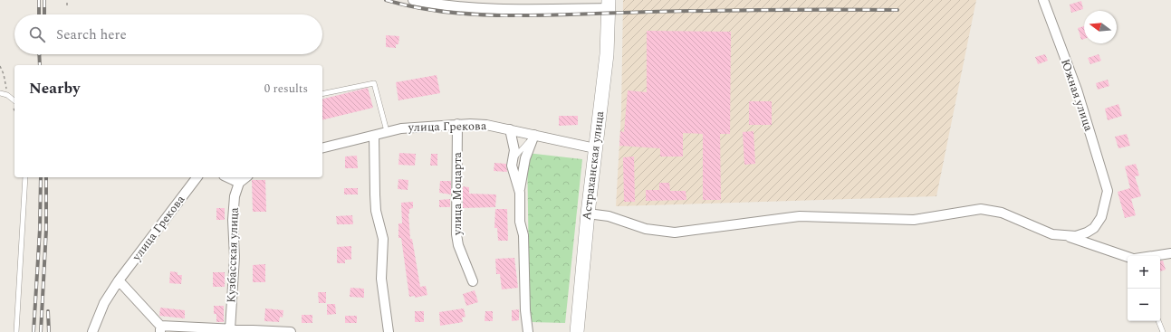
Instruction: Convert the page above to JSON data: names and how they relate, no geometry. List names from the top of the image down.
{
  "streets": {
    "main road": ["Астраханская улица"],
    "street": [
      "Южная улица",
      "улица Грекова",
      "улица Моцарта",
      "Кузбасская улица"
    ]
  },
  "crossings": [
    ["улица Грекова", "Астраханская улица"],
    ["улица Грекова", "улица Моцарта"]
  ],
  "north": "left",
  "page": {
    "search": "Search here",
    "heading": ["Nearby", "0 results"],
    "map_buttons": ["+", "−"]
  }
}
